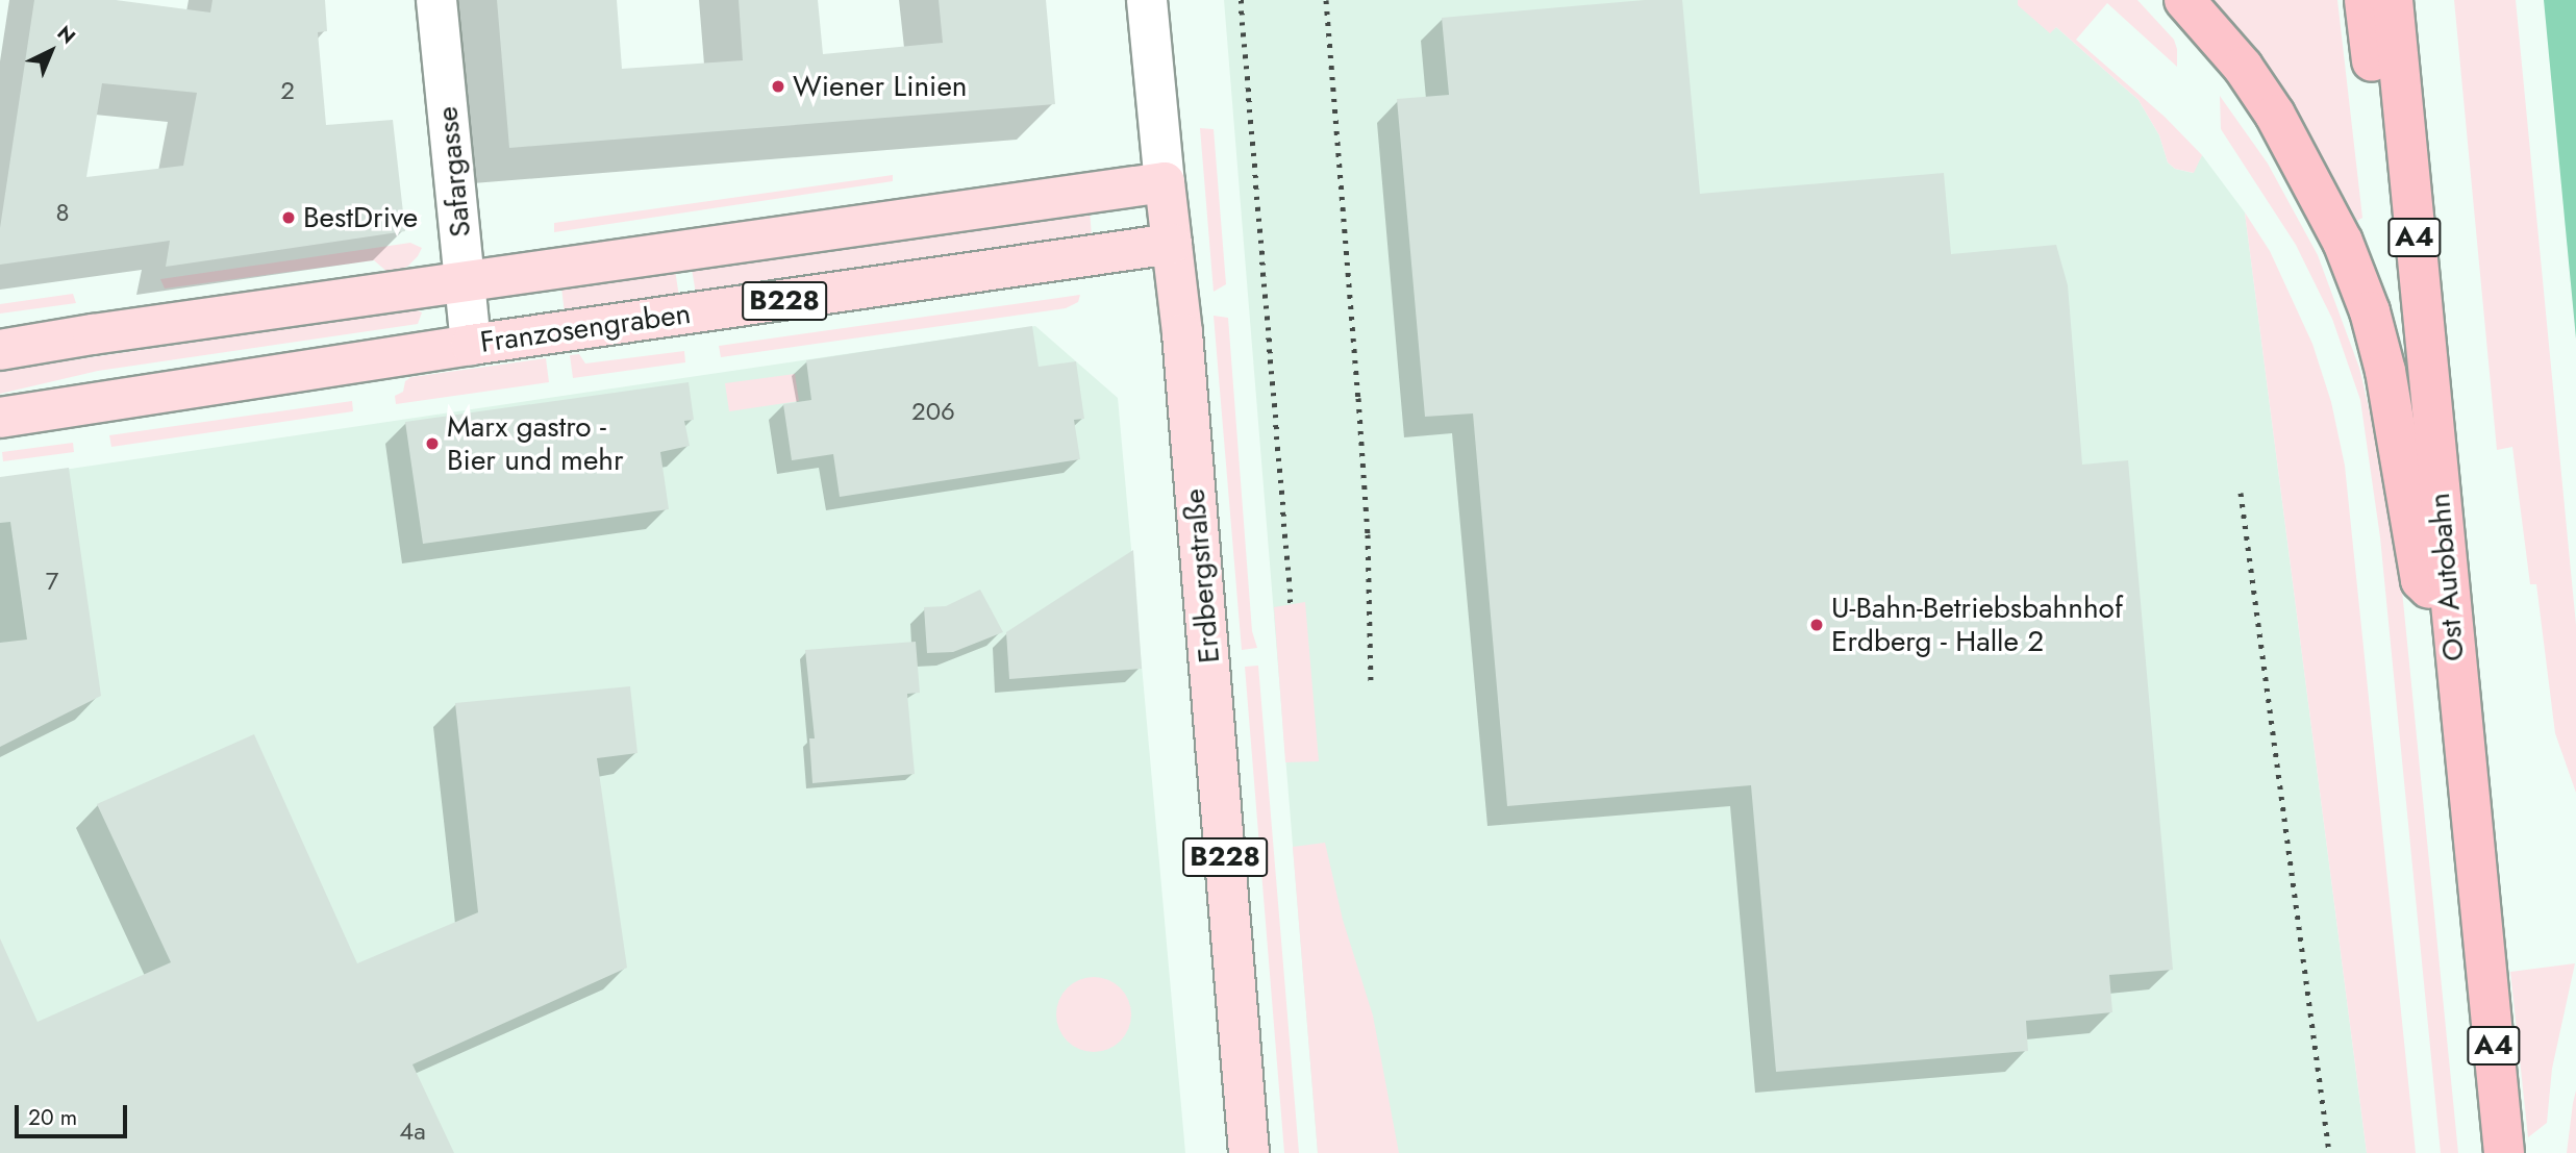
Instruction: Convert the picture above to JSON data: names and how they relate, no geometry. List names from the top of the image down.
{
  "streets": {
    "highway": ["A4", "Ost Autobahn"],
    "main road": ["B228", "Franzosengraben", "Erdbergstraße"],
    "street": ["Safargasse"]
  },
  "crossings": [
    ["Safargasse", "B228"],
    ["Safargasse", "Franzosengraben"],
    ["B228", "Erdbergstraße"],
    ["Franzosengraben", "Erdbergstraße"]
  ],
  "places": [
    "Wiener Linien",
    "BestDrive",
    "Marx gastro - Bier und mehr",
    "U-Bahn-Betriebsbahnhof Erdberg - Halle 2"
  ],
  "house_numbers": [
    "2",
    "8",
    "206",
    "7",
    "4a"
  ],
  "scale_bar": "20 m",
  "north": "top right"
}
